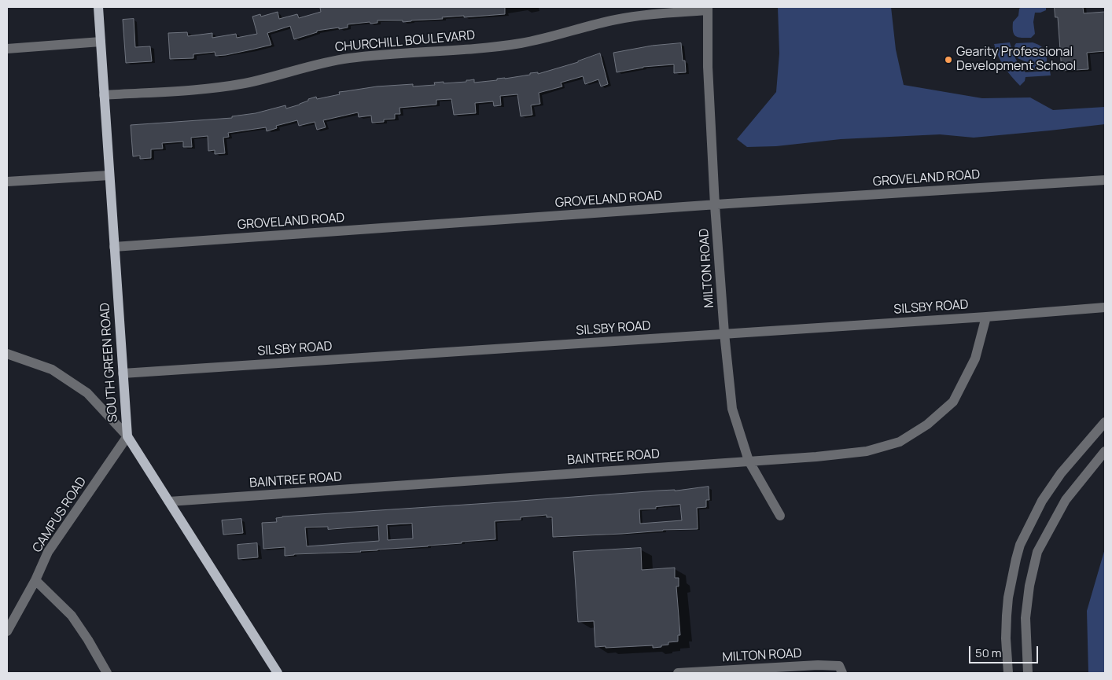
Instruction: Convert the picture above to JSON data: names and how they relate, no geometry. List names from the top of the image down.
{
  "streets": {
    "main road": ["SOUTH GREEN ROAD"],
    "street": [
      "CHURCHILL BOULEVARD",
      "GROVELAND ROAD",
      "MILTON ROAD",
      "SILSBY ROAD",
      "BAINTREE ROAD",
      "CAMPUS ROAD"
    ]
  },
  "crossings": [
    ["CHURCHILL BOULEVARD", "MILTON ROAD"],
    ["CHURCHILL BOULEVARD", "SOUTH GREEN ROAD"],
    ["GROVELAND ROAD", "MILTON ROAD"],
    ["GROVELAND ROAD", "SOUTH GREEN ROAD"],
    ["MILTON ROAD", "SILSBY ROAD"],
    ["MILTON ROAD", "BAINTREE ROAD"],
    ["SILSBY ROAD", "SOUTH GREEN ROAD"],
    ["SILSBY ROAD", "BAINTREE ROAD"],
    ["SOUTH GREEN ROAD", "BAINTREE ROAD"],
    ["SOUTH GREEN ROAD", "CAMPUS ROAD"]
  ],
  "places": ["Gearity Professional Development School"],
  "scale_bar": "50 m"
}
